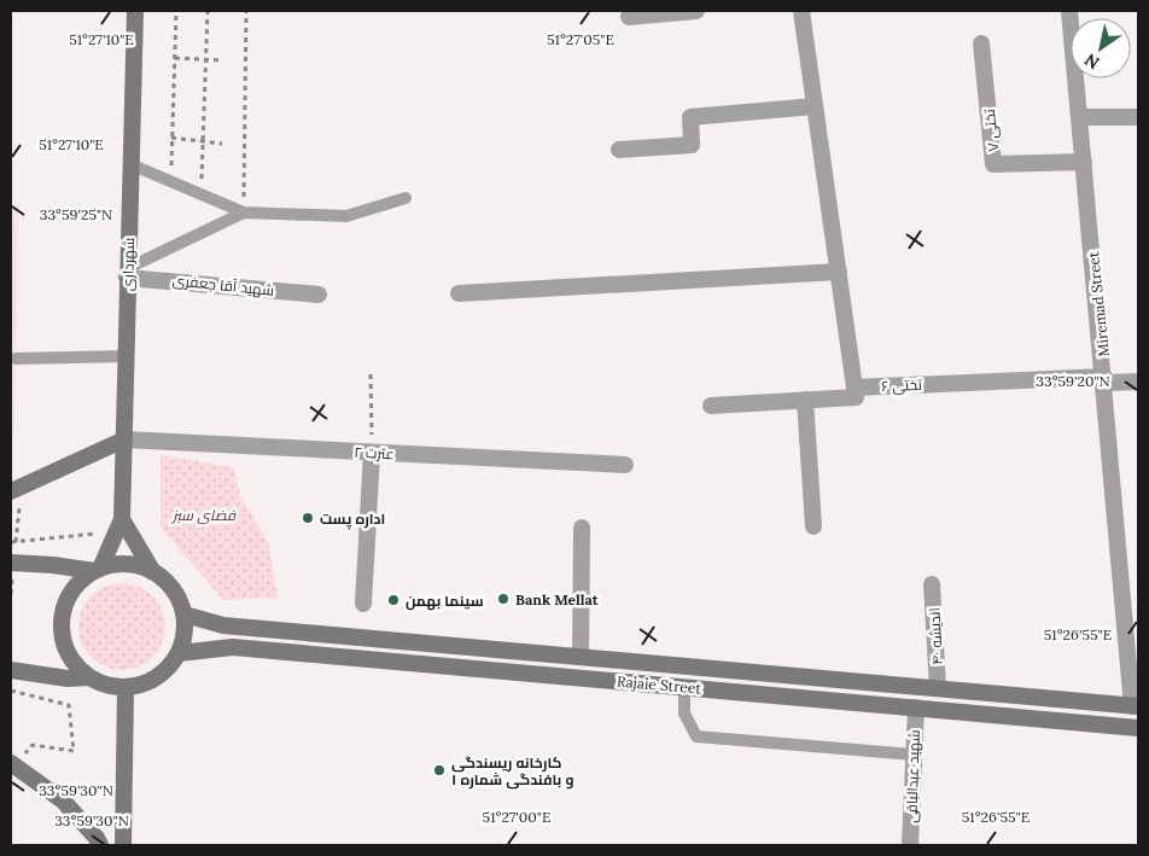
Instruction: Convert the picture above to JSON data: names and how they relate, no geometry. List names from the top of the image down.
{
  "streets": {
    "main road": ["شهرداری", "Rajaie Street"],
    "street": [
      "تختی ۷",
      "شهید آقا جعفری",
      "Miremad Street",
      "تختی ۶",
      "عترت ۲",
      "اندیشه ۴۰",
      "شهید عبدالباقی"
    ]
  },
  "crossings": [
    ["تختی ۷", "Miremad Street"],
    ["شهرداری", "شهید آقا جعفری"],
    ["شهرداری", "عترت ۲"],
    ["Miremad Street", "تختی ۶"],
    ["Miremad Street", "Rajaie Street"],
    ["اندیشه ۴۰", "Rajaie Street"],
    ["Rajaie Street", "شهید عبدالباقی"]
  ],
  "parks": ["فضای سبز"],
  "places": [
    "اداره پست",
    "Bank Mellat",
    "سینما بهمن",
    "کارخانه ریسندگی و بافندگی شماره ۱"
  ],
  "north": "bottom left",
  "coordinates": [
    "51°27'10\"E",
    "51°27'05\"E",
    "33°59'25\"N",
    "33°59'20\"N",
    "51°26'55\"E",
    "33°59'30\"N",
    "51°27'00\"E"
  ]
}
